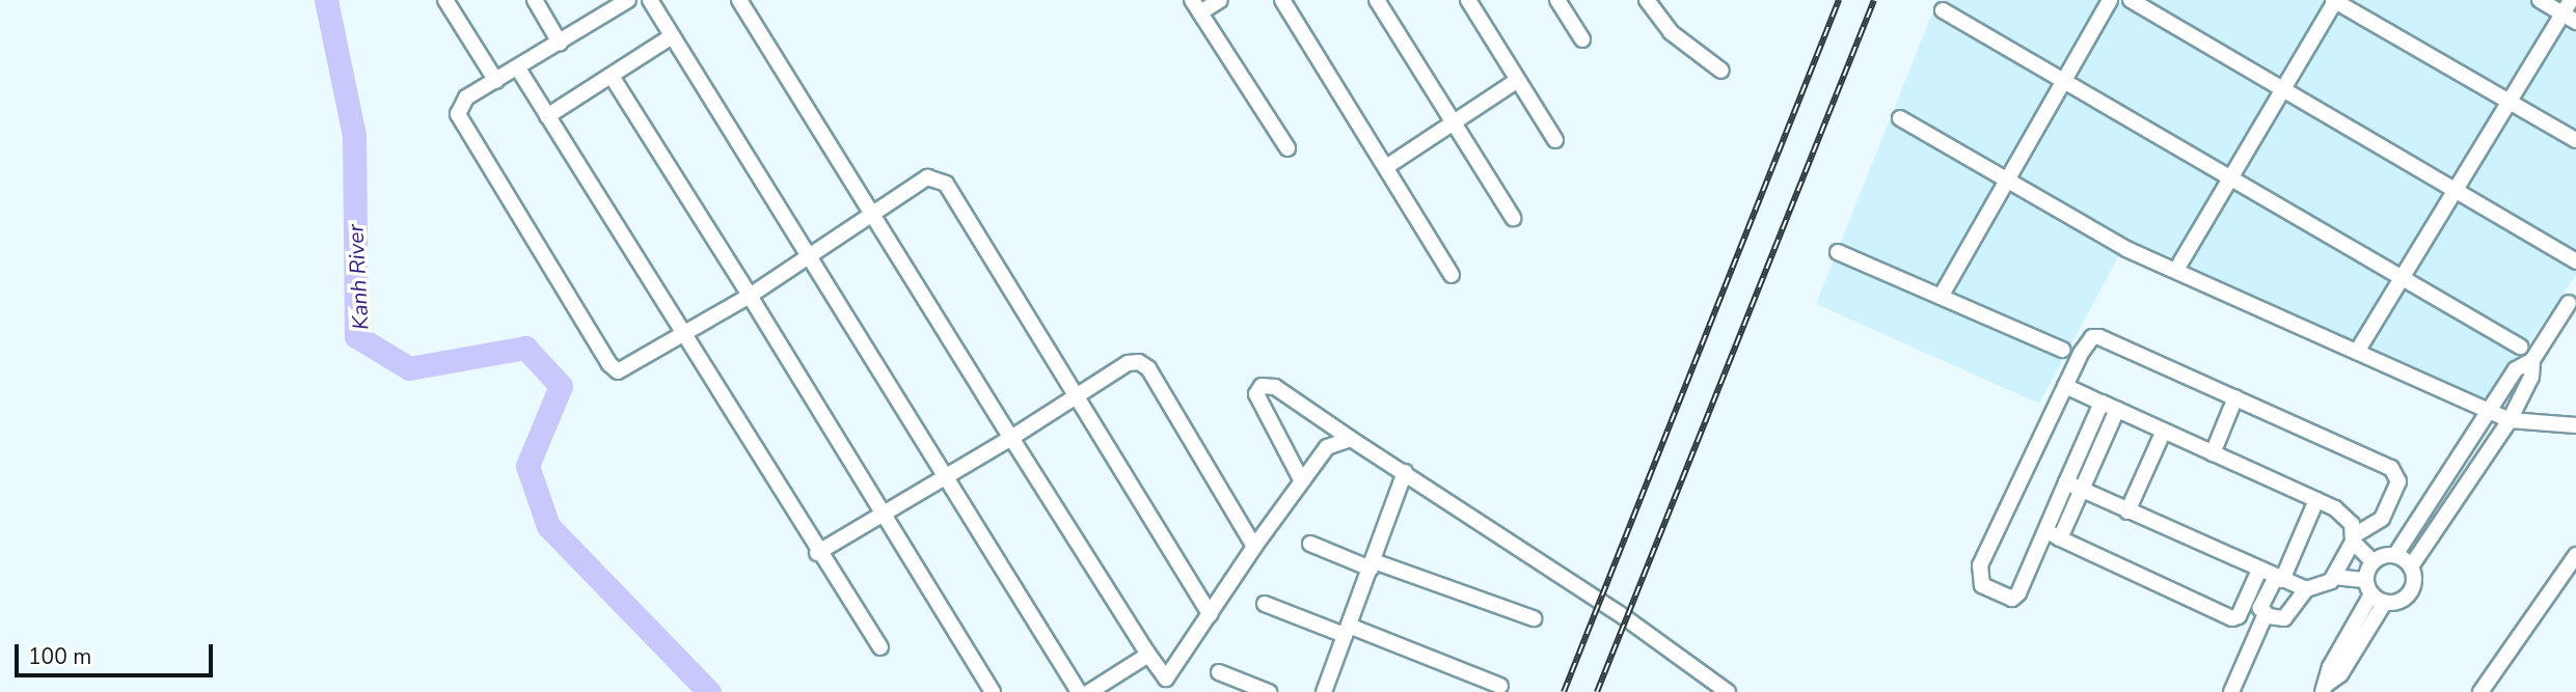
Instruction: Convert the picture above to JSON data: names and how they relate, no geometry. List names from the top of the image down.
{
  "water": ["Kanh River"],
  "scale_bar": "100 m"
}
